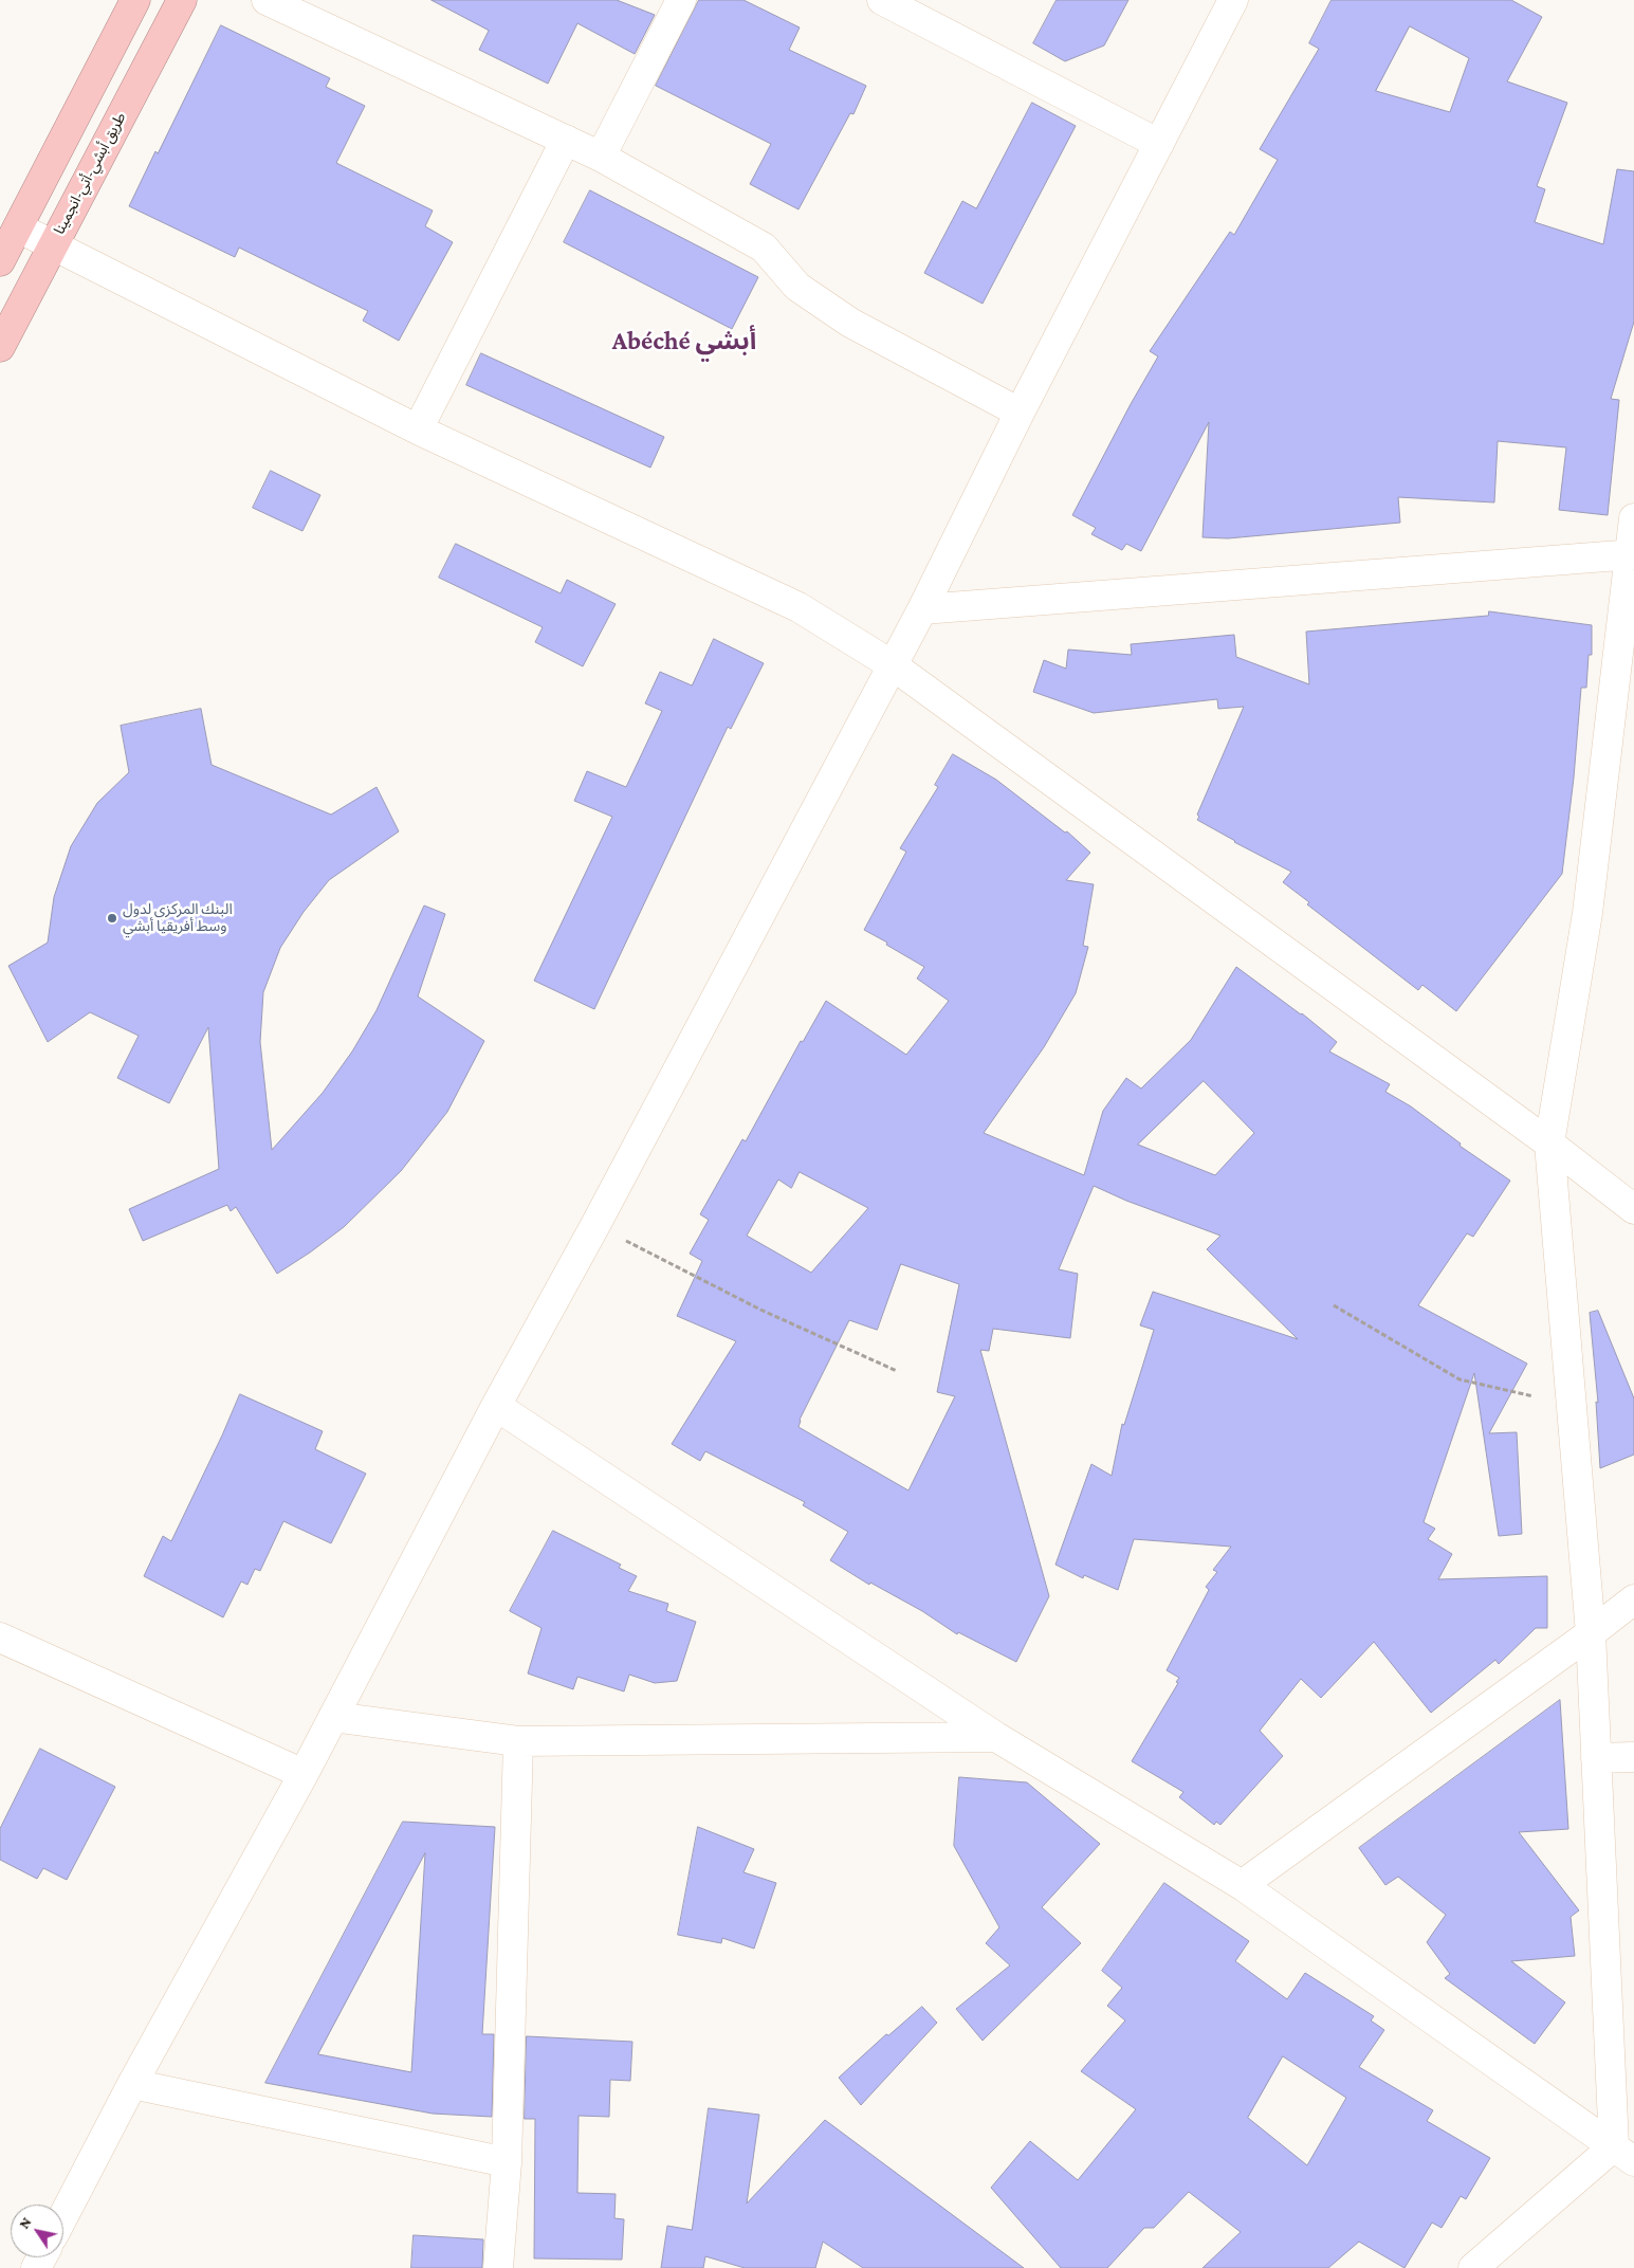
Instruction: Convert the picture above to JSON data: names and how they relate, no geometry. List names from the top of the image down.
{
  "streets": {
    "highway": ["طريق أبشي-أتي-انجمينا"]
  },
  "districts": ["Abéché أبشي"],
  "places": ["البنك المركزي لدول وسط أفريقيا أبشي"],
  "north": "top left"
}
